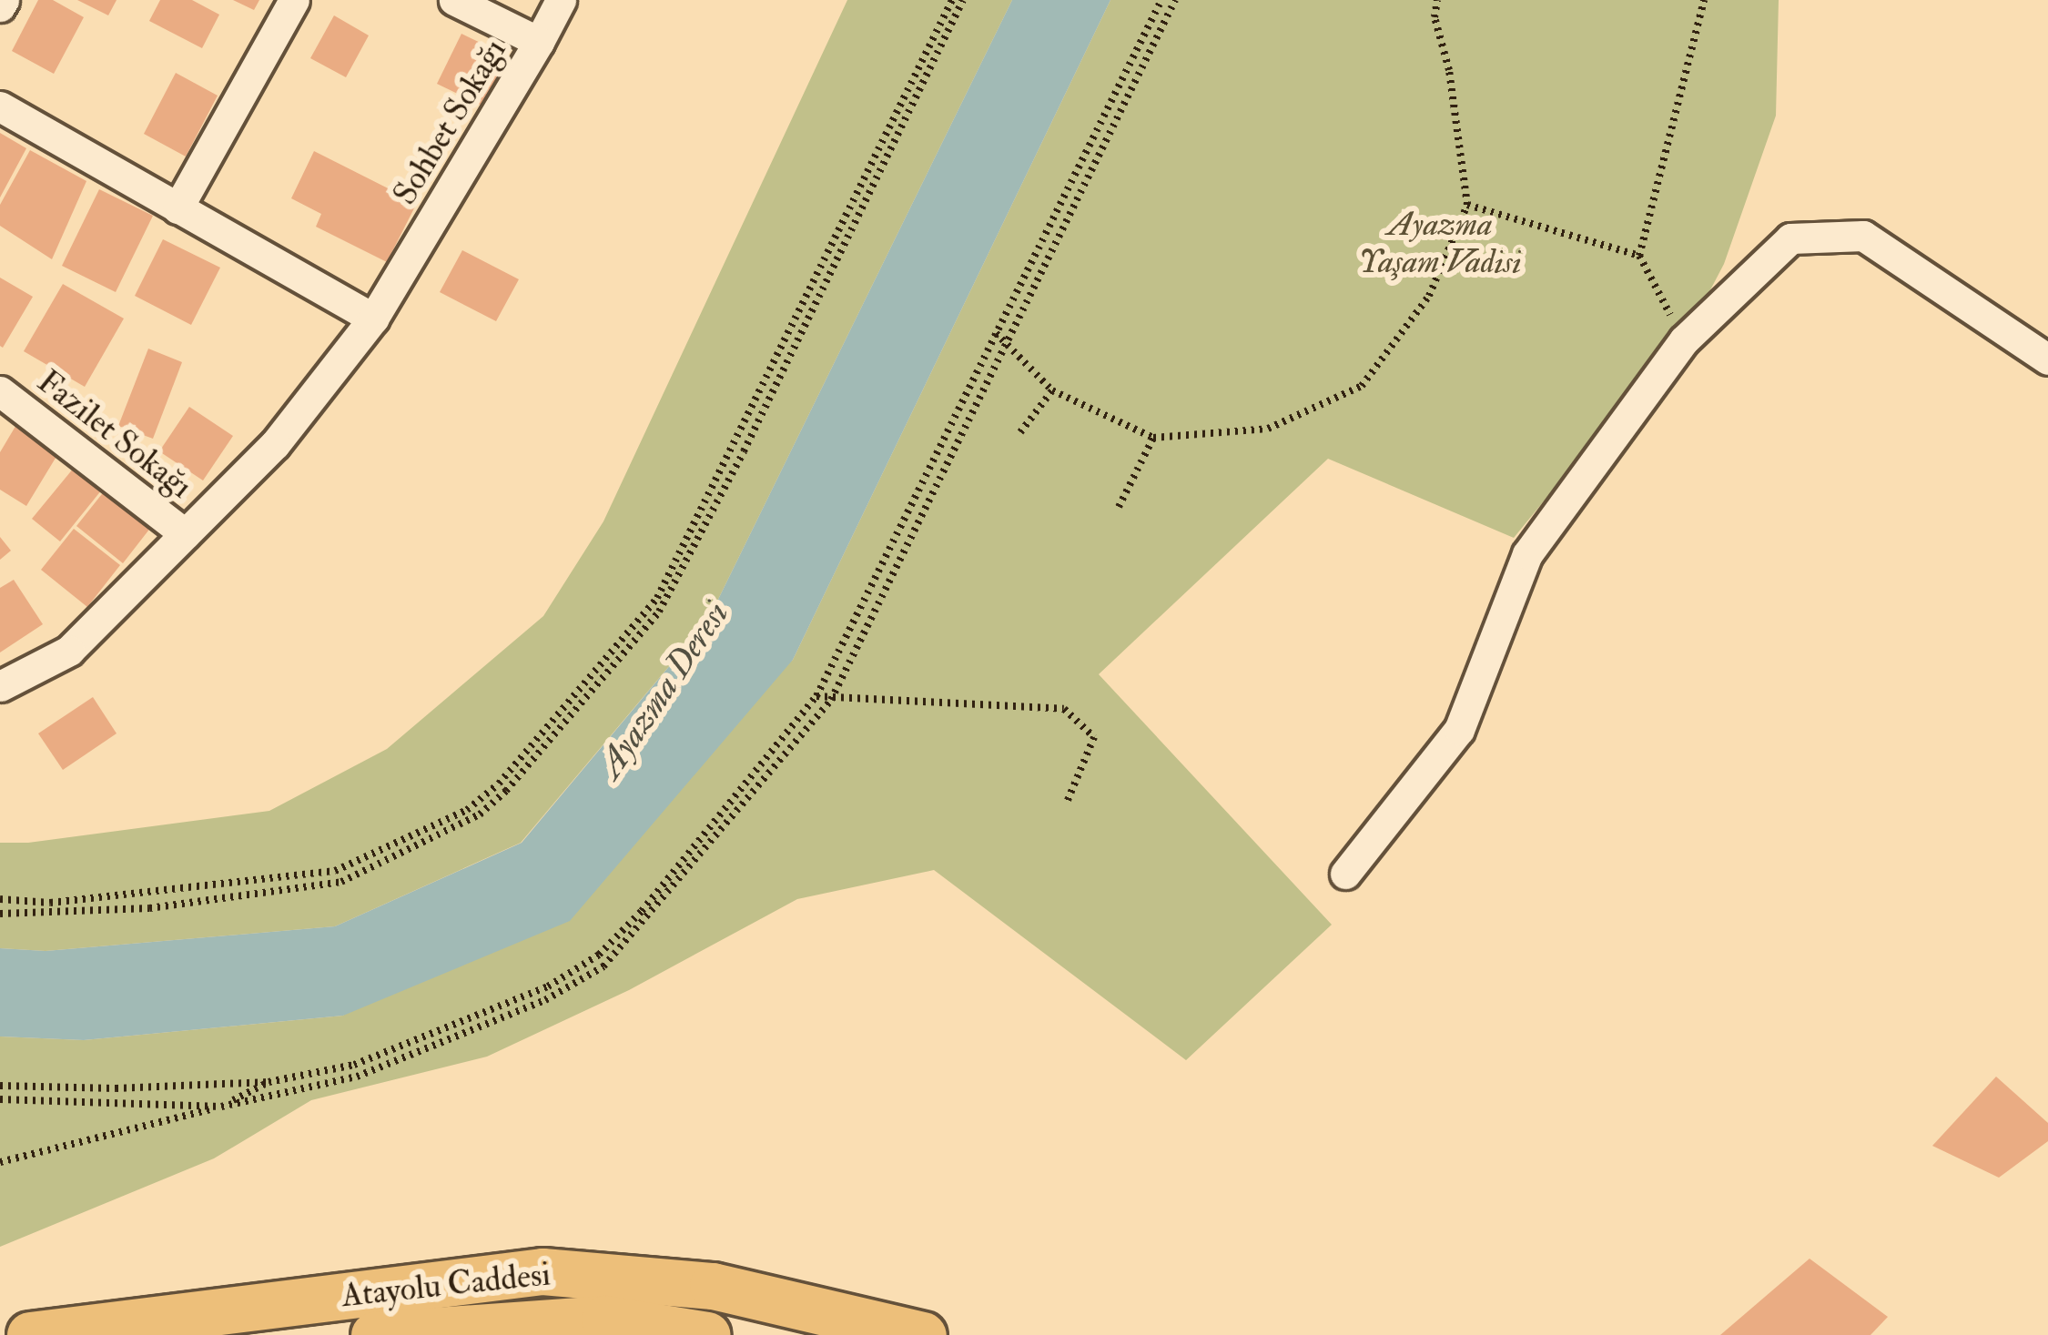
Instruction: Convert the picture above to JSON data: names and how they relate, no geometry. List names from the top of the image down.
{
  "streets": {
    "main road": ["Atayolu Caddesi"],
    "street": ["Sohbet Sokağı", "Fazilet Sokağı"]
  },
  "crossings": [
    ["Sohbet Sokağı", "Fazilet Sokağı"]
  ],
  "water": ["Ayazma Deresi"],
  "parks": ["Ayazma Yaşam Vadisi"]
}
